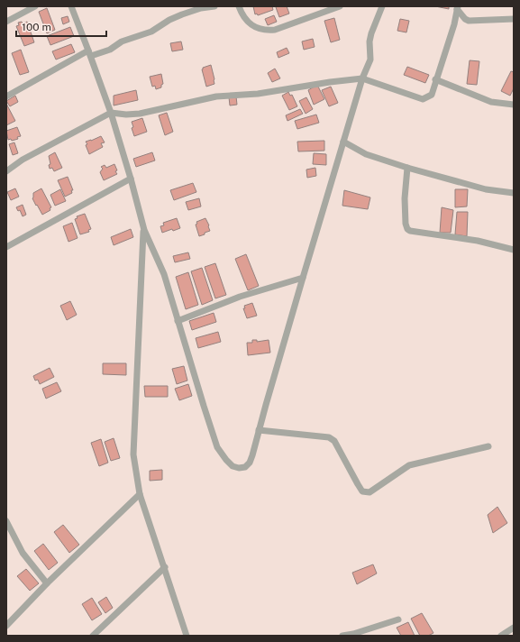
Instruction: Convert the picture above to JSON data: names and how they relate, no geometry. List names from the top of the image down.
{
  "scale_bar": "100 m"
}
